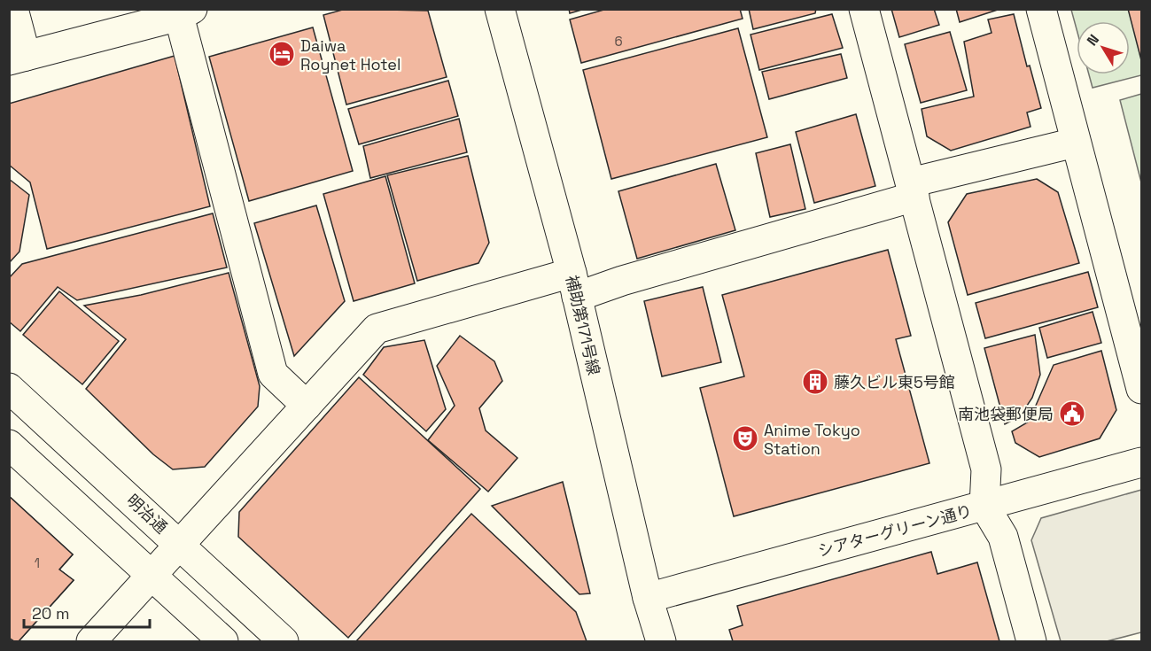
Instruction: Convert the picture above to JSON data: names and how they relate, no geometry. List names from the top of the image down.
{
  "streets": {
    "street": ["補助第171号線", "明治通", "シアターグリーン通り"]
  },
  "crossings": [
    ["補助第171号線", "シアターグリーン通り"]
  ],
  "places": {
    "hotel": ["Daiwa Roynet Hotel"],
    "building": ["藤久ビル東5号館"],
    "public building": ["南池袋郵便局"],
    "theatre": ["Anime Tokyo Station"]
  },
  "house_numbers": ["6", "1"],
  "scale_bar": "20 m",
  "north": "top left"
}
